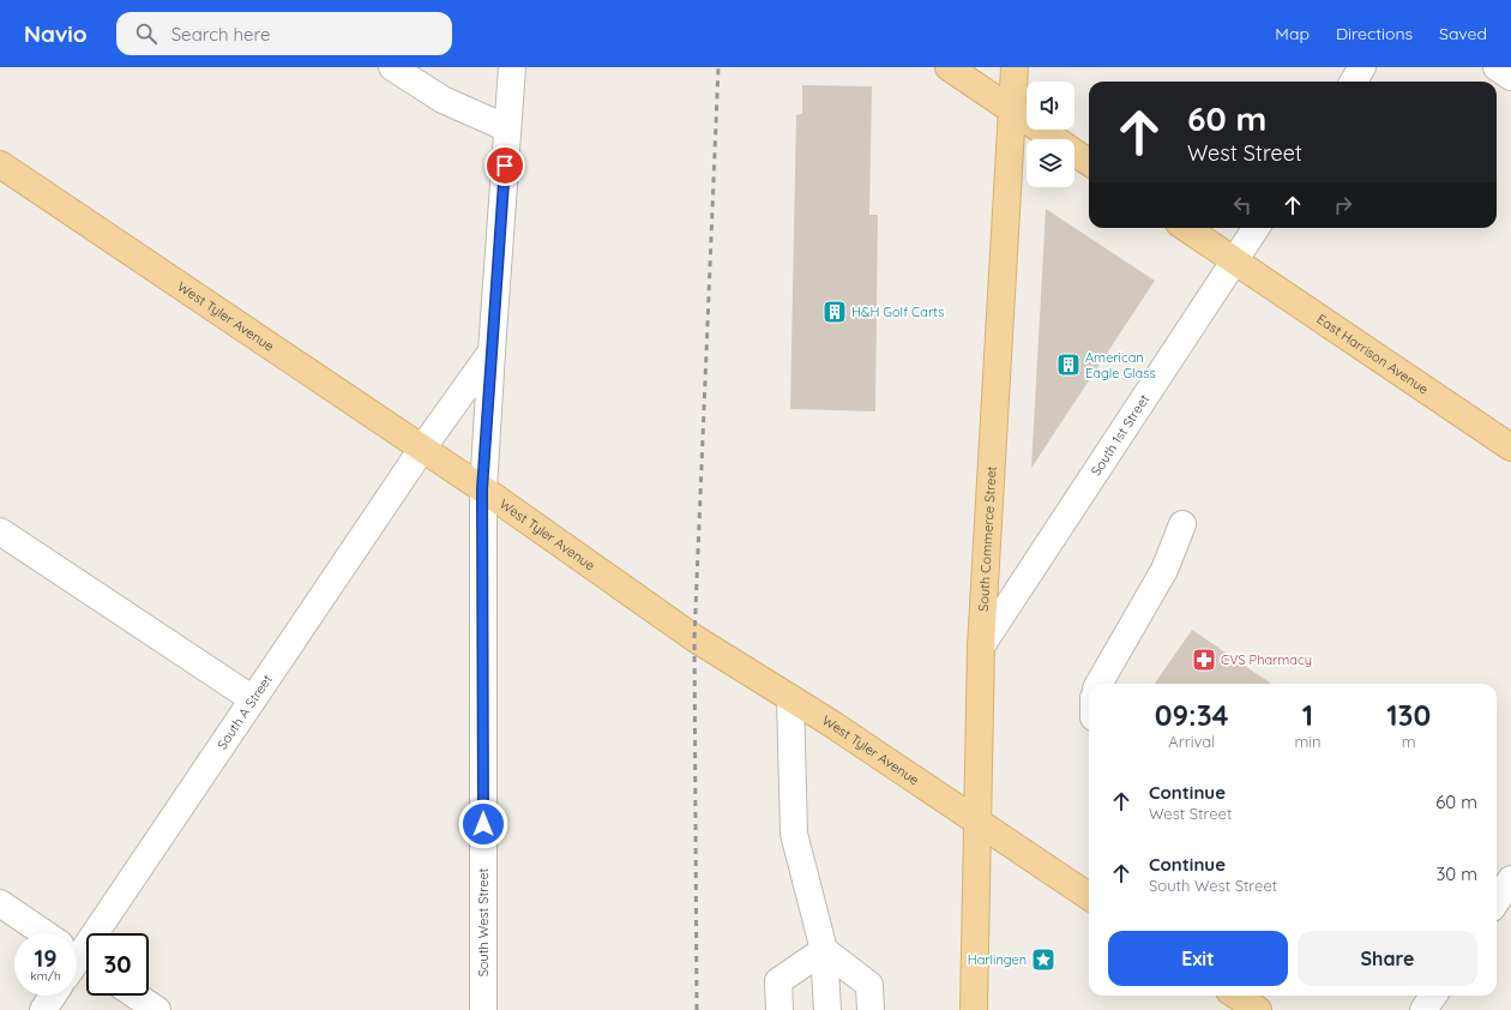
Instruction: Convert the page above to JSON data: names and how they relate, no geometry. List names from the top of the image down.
{
  "streets": {
    "main road": ["West Tyler Avenue", "East Harrison Avenue", "South Commerce Street"],
    "street": ["South 1st Street", "South A Street", "South West Street"]
  },
  "crossings": [
    ["West Tyler Avenue", "South Commerce Street"],
    ["West Tyler Avenue", "South A Street"],
    ["West Tyler Avenue", "South West Street"],
    ["East Harrison Avenue", "South 1st Street"],
    ["South 1st Street", "South Commerce Street"]
  ],
  "places": {
    "building": ["H&H Golf Carts", "American Eagle Glass"],
    "pharmacy": ["CVS Pharmacy"],
    "place": ["Harlingen"]
  },
  "page": {
    "header": "Navio",
    "search": "Search here",
    "nav": ["Map", "Directions", "Saved"],
    "turn": ["60 m", "West Street"],
    "eta": [
      "09:34",
      "Arrival",
      "1",
      "min",
      "130",
      "m"
    ],
    "list": [
      {
        "name": "Continue",
        "note": "West Street",
        "value": "60 m"
      },
      {
        "name": "Continue",
        "note": "South West Street",
        "value": "30 m"
      }
    ],
    "buttons": ["Exit", "Share"],
    "speed": "19 km/h",
    "limit": "30"
  }
}
